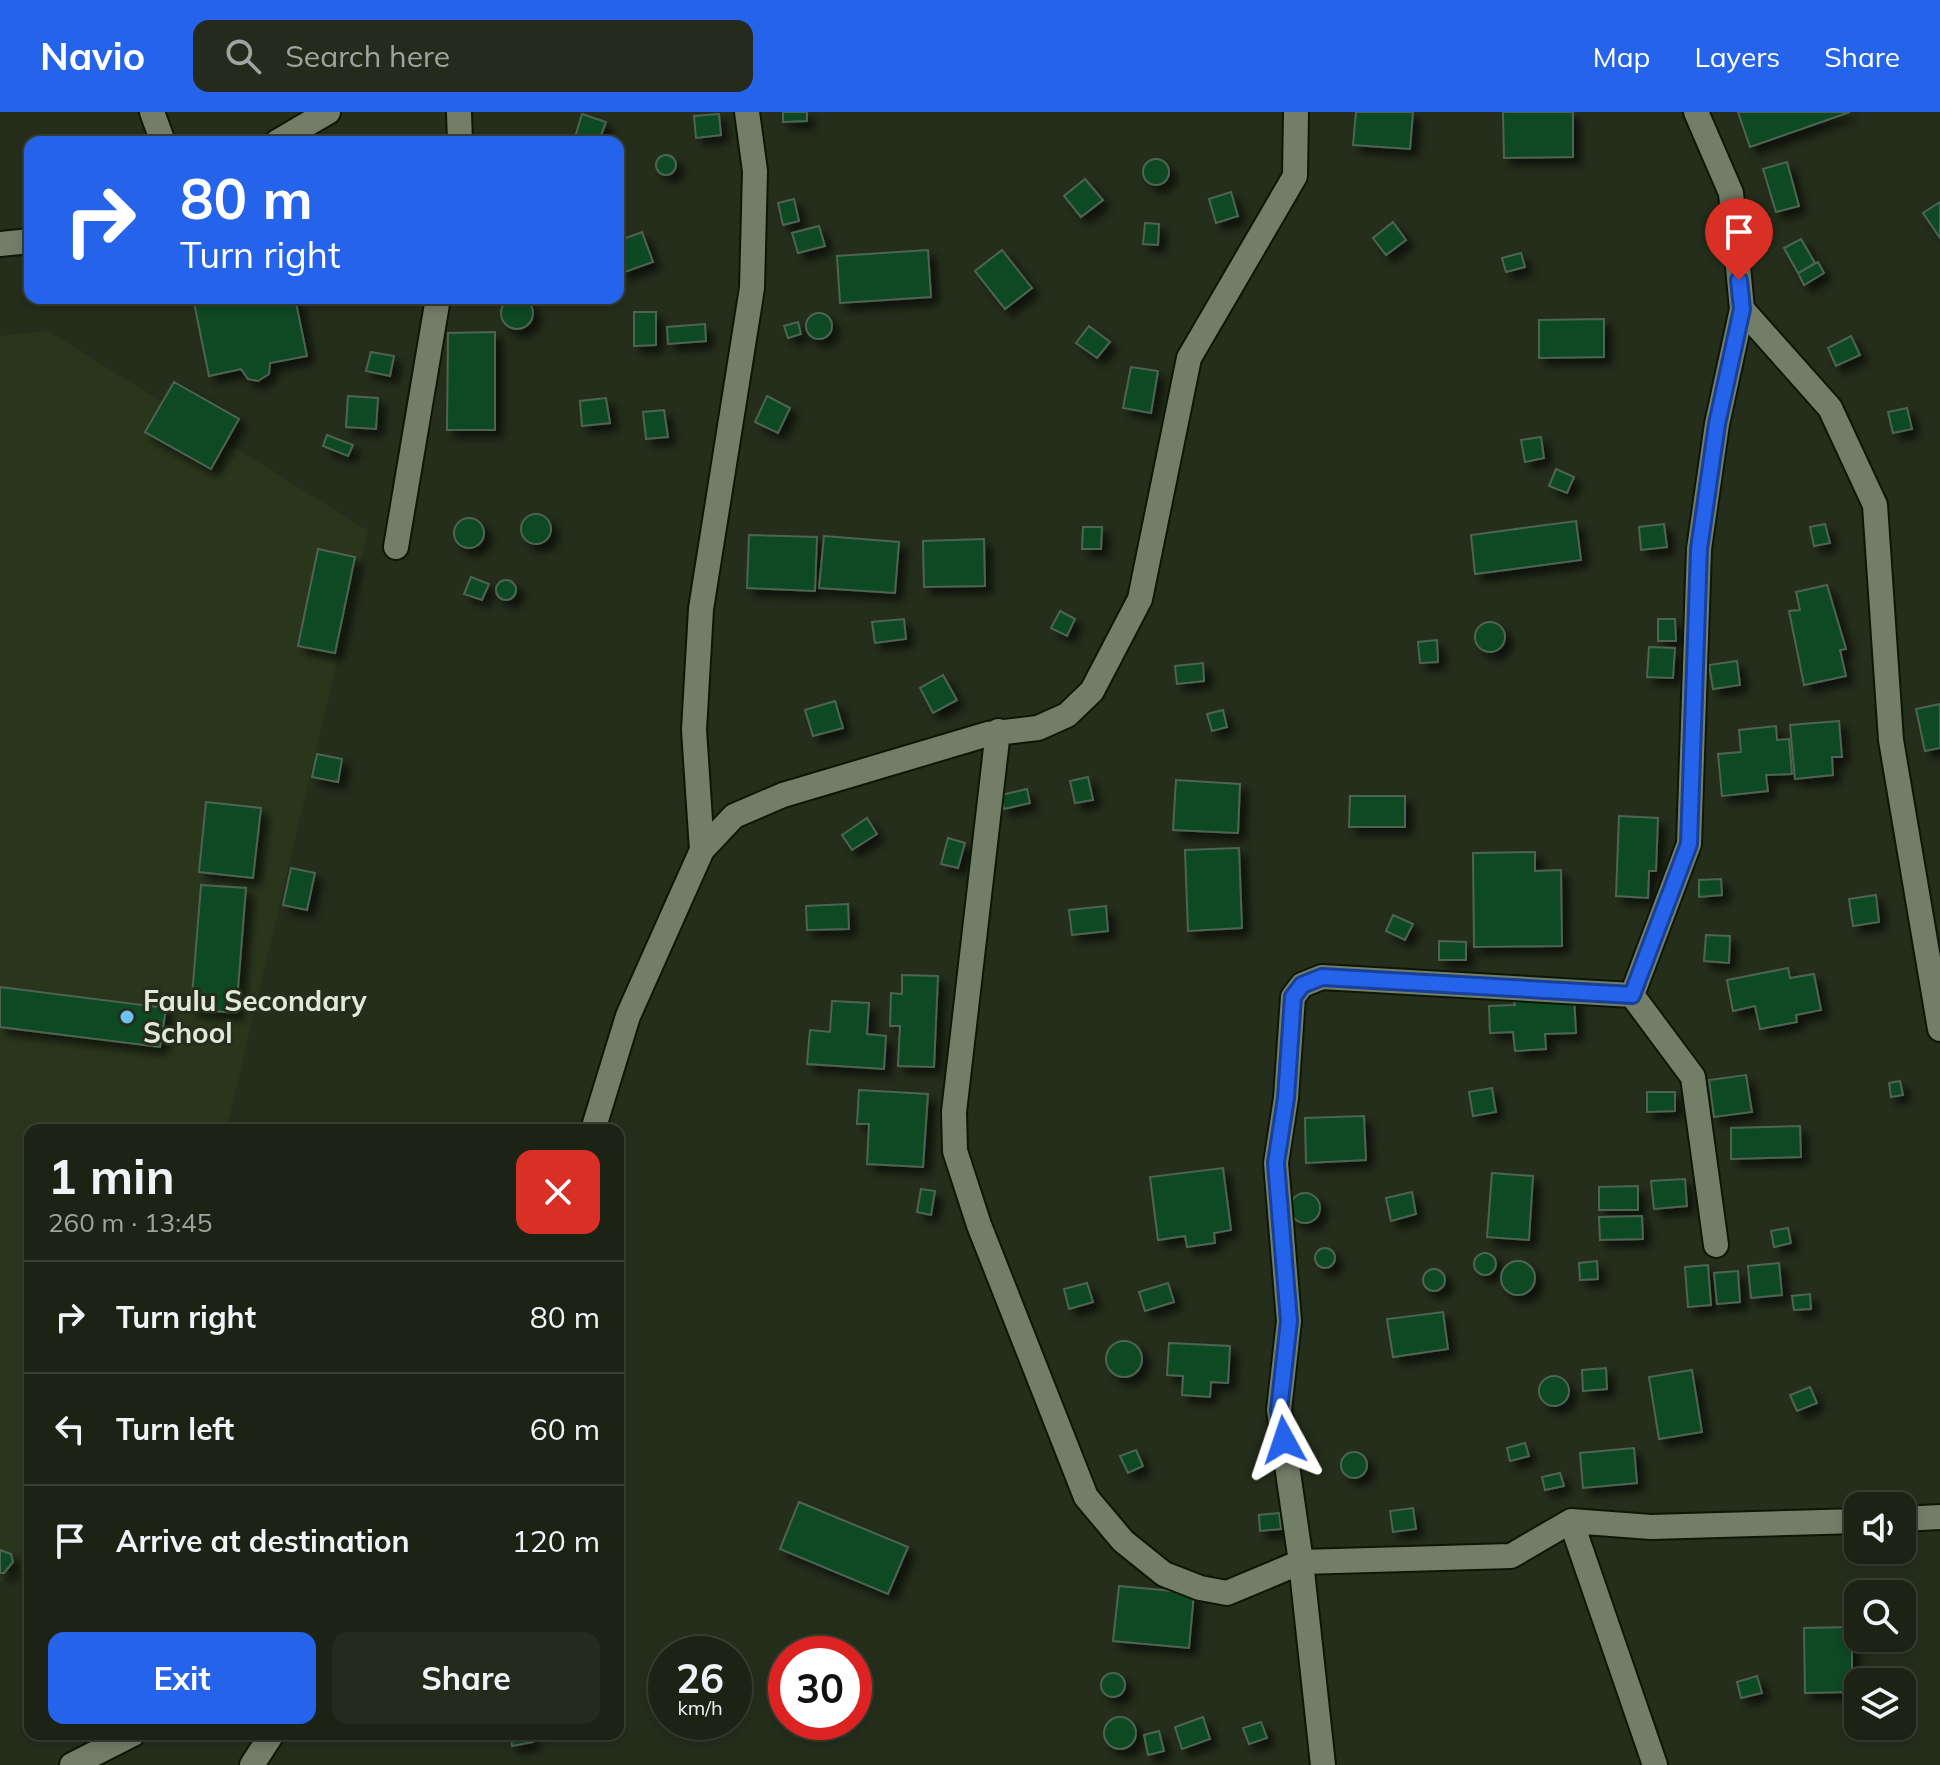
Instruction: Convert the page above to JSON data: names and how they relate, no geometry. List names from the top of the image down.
{
  "places": ["Faulu Secondary School"],
  "page": {
    "header": "Navio",
    "search": "Search here",
    "nav": ["Map", "Layers", "Share"],
    "turn": ["80 m", "Turn right"],
    "heading": ["1 min", "260 m · 13:45"],
    "list": [
      {
        "name": "Turn right",
        "value": "80 m"
      },
      {
        "name": "Turn left",
        "value": "60 m"
      },
      {
        "name": "Arrive at destination",
        "value": "120 m"
      }
    ],
    "buttons": ["Exit", "Share"],
    "speed": "26 km/h",
    "limit": "30"
  }
}
